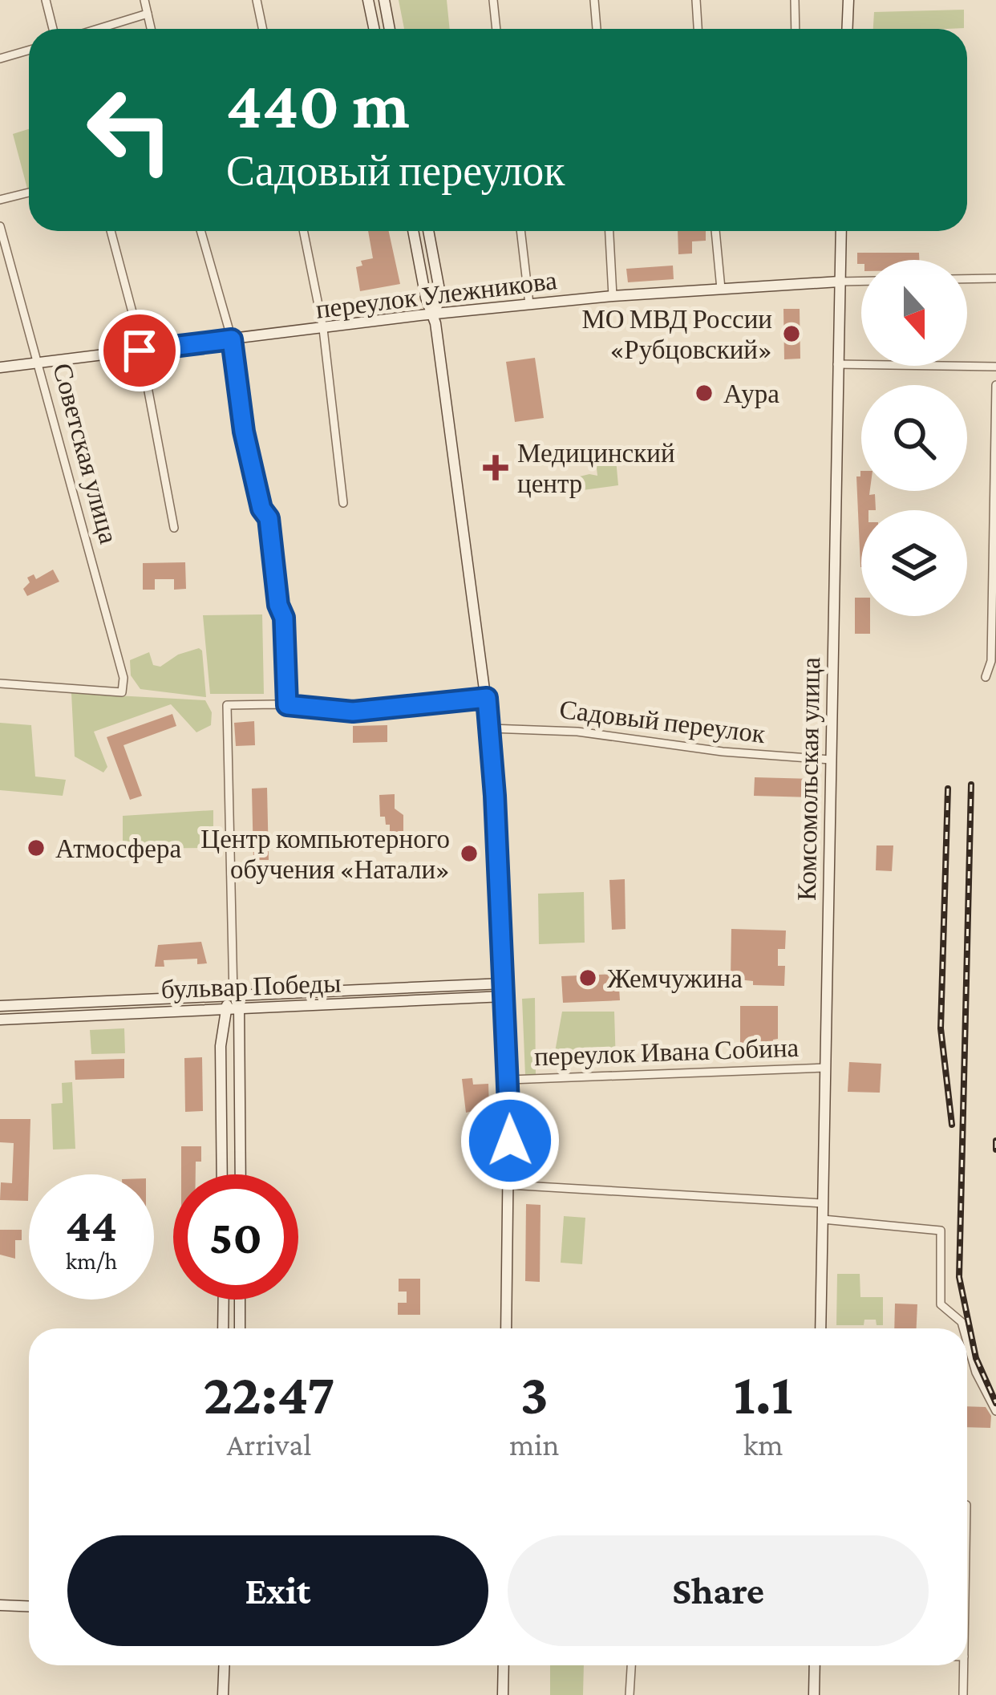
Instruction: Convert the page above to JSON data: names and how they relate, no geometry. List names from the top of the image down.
{
  "streets": {
    "main road": ["переулок Улежникова", "Комсомольская улица", "бульвар Победы"],
    "street": ["Советская улица", "Садовый переулок", "переулок Ивана Собина"]
  },
  "crossings": [
    ["переулок Улежникова", "Советская улица"],
    ["переулок Улежникова", "Комсомольская улица"],
    ["Садовый переулок", "Комсомольская улица"],
    ["Комсомольская улица", "переулок Ивана Собина"]
  ],
  "places": {
    "other": [
      "МО МВД России «Рубцовский»",
      "Аура",
      "Атмосфера",
      "Центр компьютерного обучения «Натали»",
      "Жемчужина"
    ],
    "health": ["Медицинский центр"]
  },
  "north": "bottom",
  "page": {
    "turn": ["440 m", "Садовый переулок"],
    "speed": "44 km/h",
    "limit": "50",
    "eta": [
      "22:47",
      "Arrival",
      "3",
      "min",
      "1.1",
      "km"
    ],
    "buttons": ["Exit", "Share"]
  }
}
